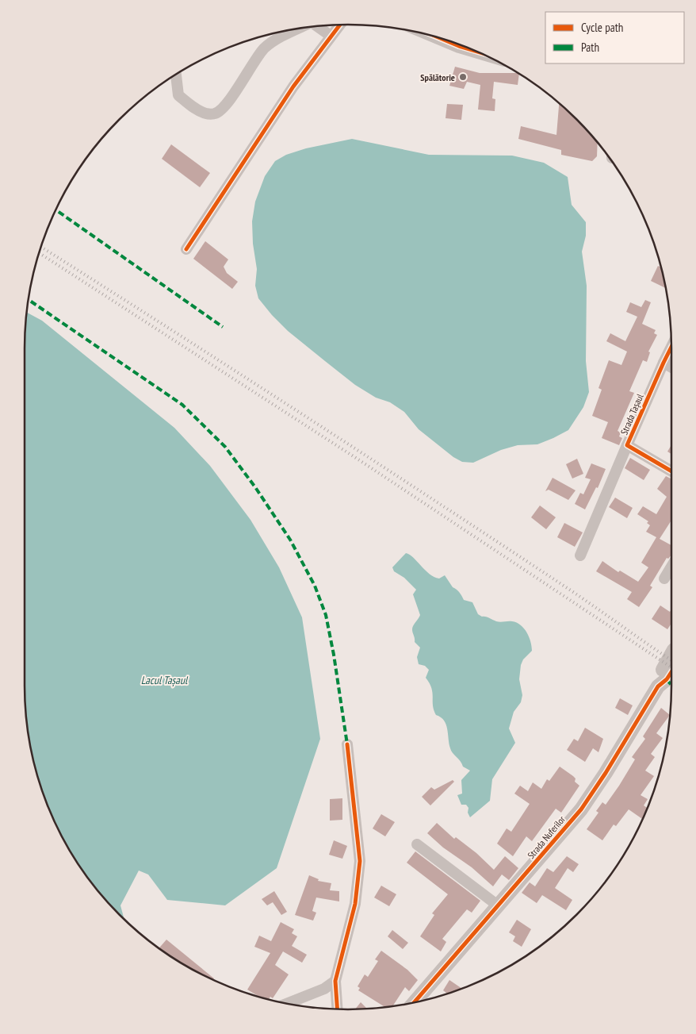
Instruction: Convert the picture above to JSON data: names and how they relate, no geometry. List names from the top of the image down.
{
  "streets": {
    "street": ["Strada Tașaul", "Strada Nuferilor"]
  },
  "water": ["Lacul Tașaul"],
  "places": ["Spălătorie"],
  "legend": ["Cycle path", "Path"]
}
